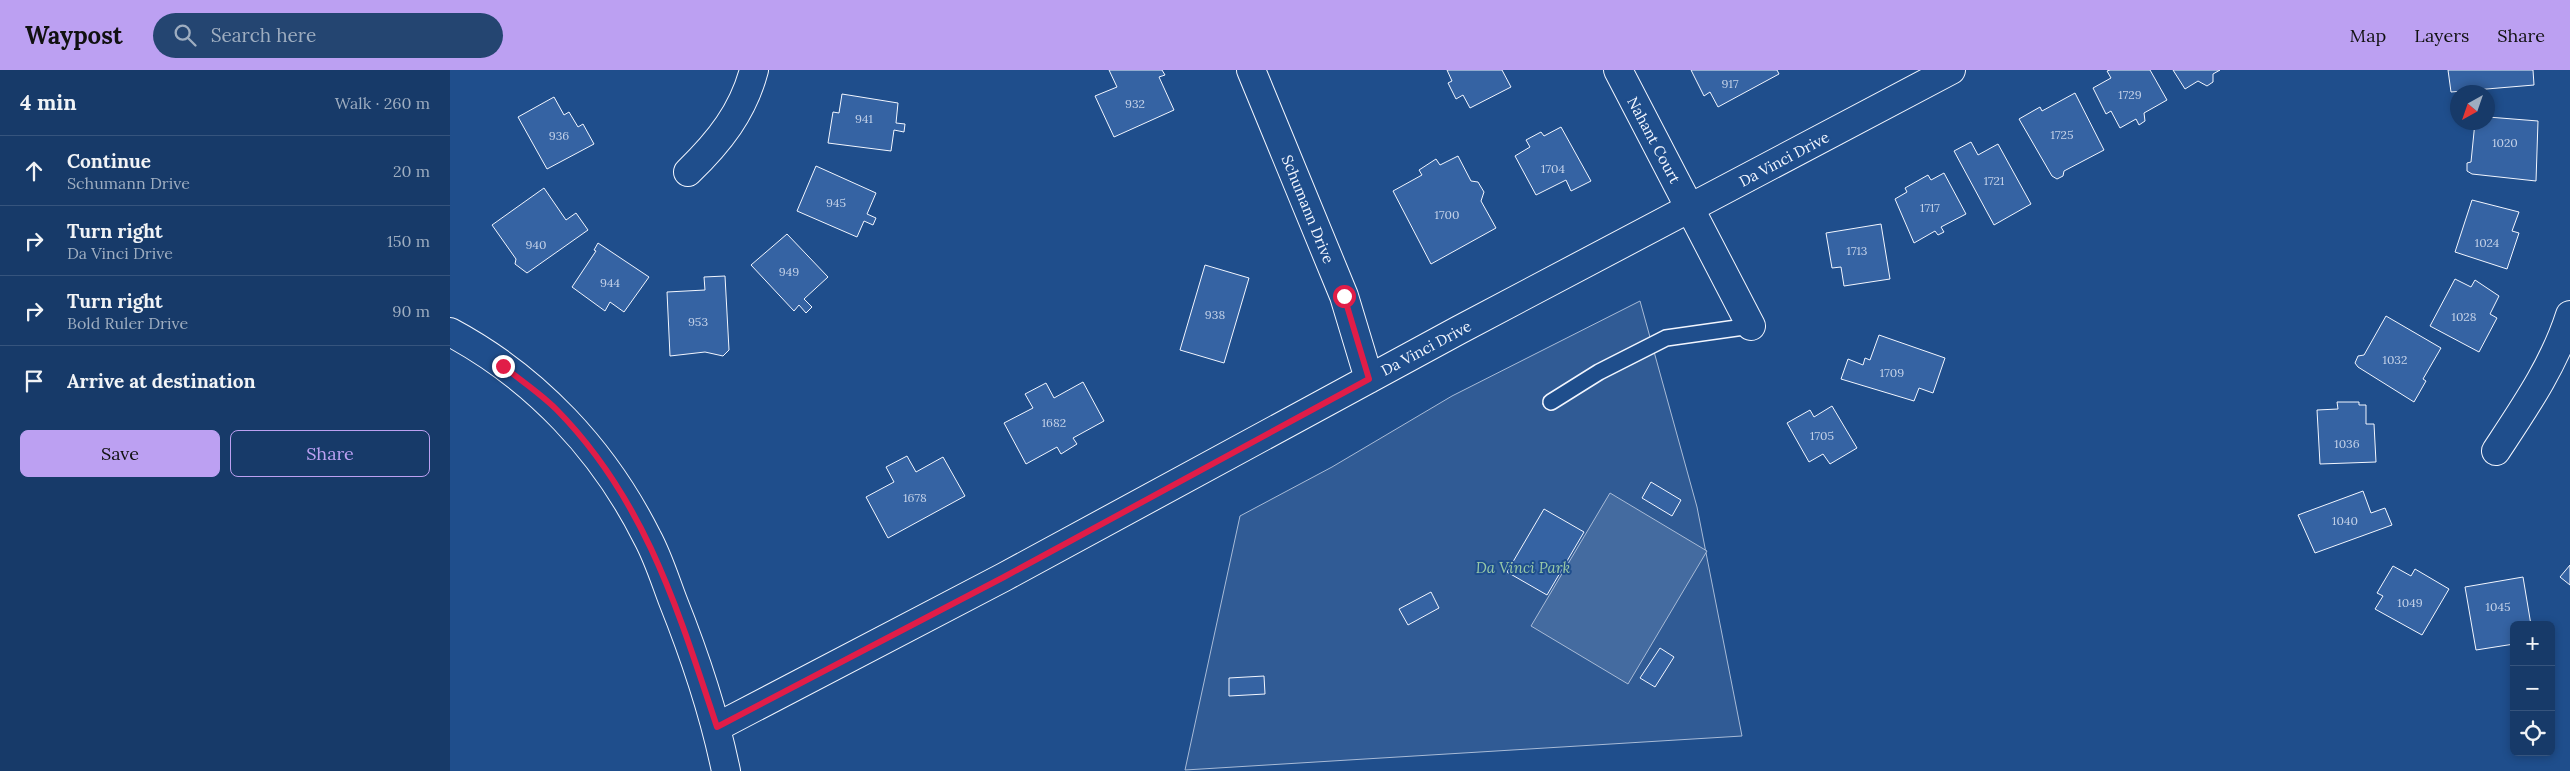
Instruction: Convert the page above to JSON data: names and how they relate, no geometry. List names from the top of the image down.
{
  "streets": {
    "street": ["Nahant Court", "Da Vinci Drive", "Schumann Drive"]
  },
  "crossings": [
    ["Nahant Court", "Da Vinci Drive"],
    ["Da Vinci Drive", "Schumann Drive"]
  ],
  "parks": ["Da Vinci Park"],
  "house_numbers": [
    "917",
    "1729",
    "932",
    "941",
    "1725",
    "936",
    "1020",
    "1704",
    "1721",
    "945",
    "1717",
    "1700",
    "1024",
    "940",
    "1713",
    "949",
    "944",
    "938",
    "1028",
    "953",
    "1032",
    "1709",
    "1682",
    "1705",
    "1036",
    "1678",
    "1040",
    "1049",
    "1045"
  ],
  "north": "bottom left",
  "page": {
    "header": "Waypost",
    "search": "Search here",
    "nav": ["Map", "Layers", "Share"],
    "heading": ["4 min", "Walk · 260 m"],
    "list": [
      ["Continue", "Schumann Drive", "20 m"],
      ["Turn right", "Da Vinci Drive", "150 m"],
      ["Turn right", "Bold Ruler Drive", "90 m"],
      "Arrive at destination"
    ],
    "buttons": ["Save", "Share"],
    "map_buttons": ["+", "−"]
  }
}
